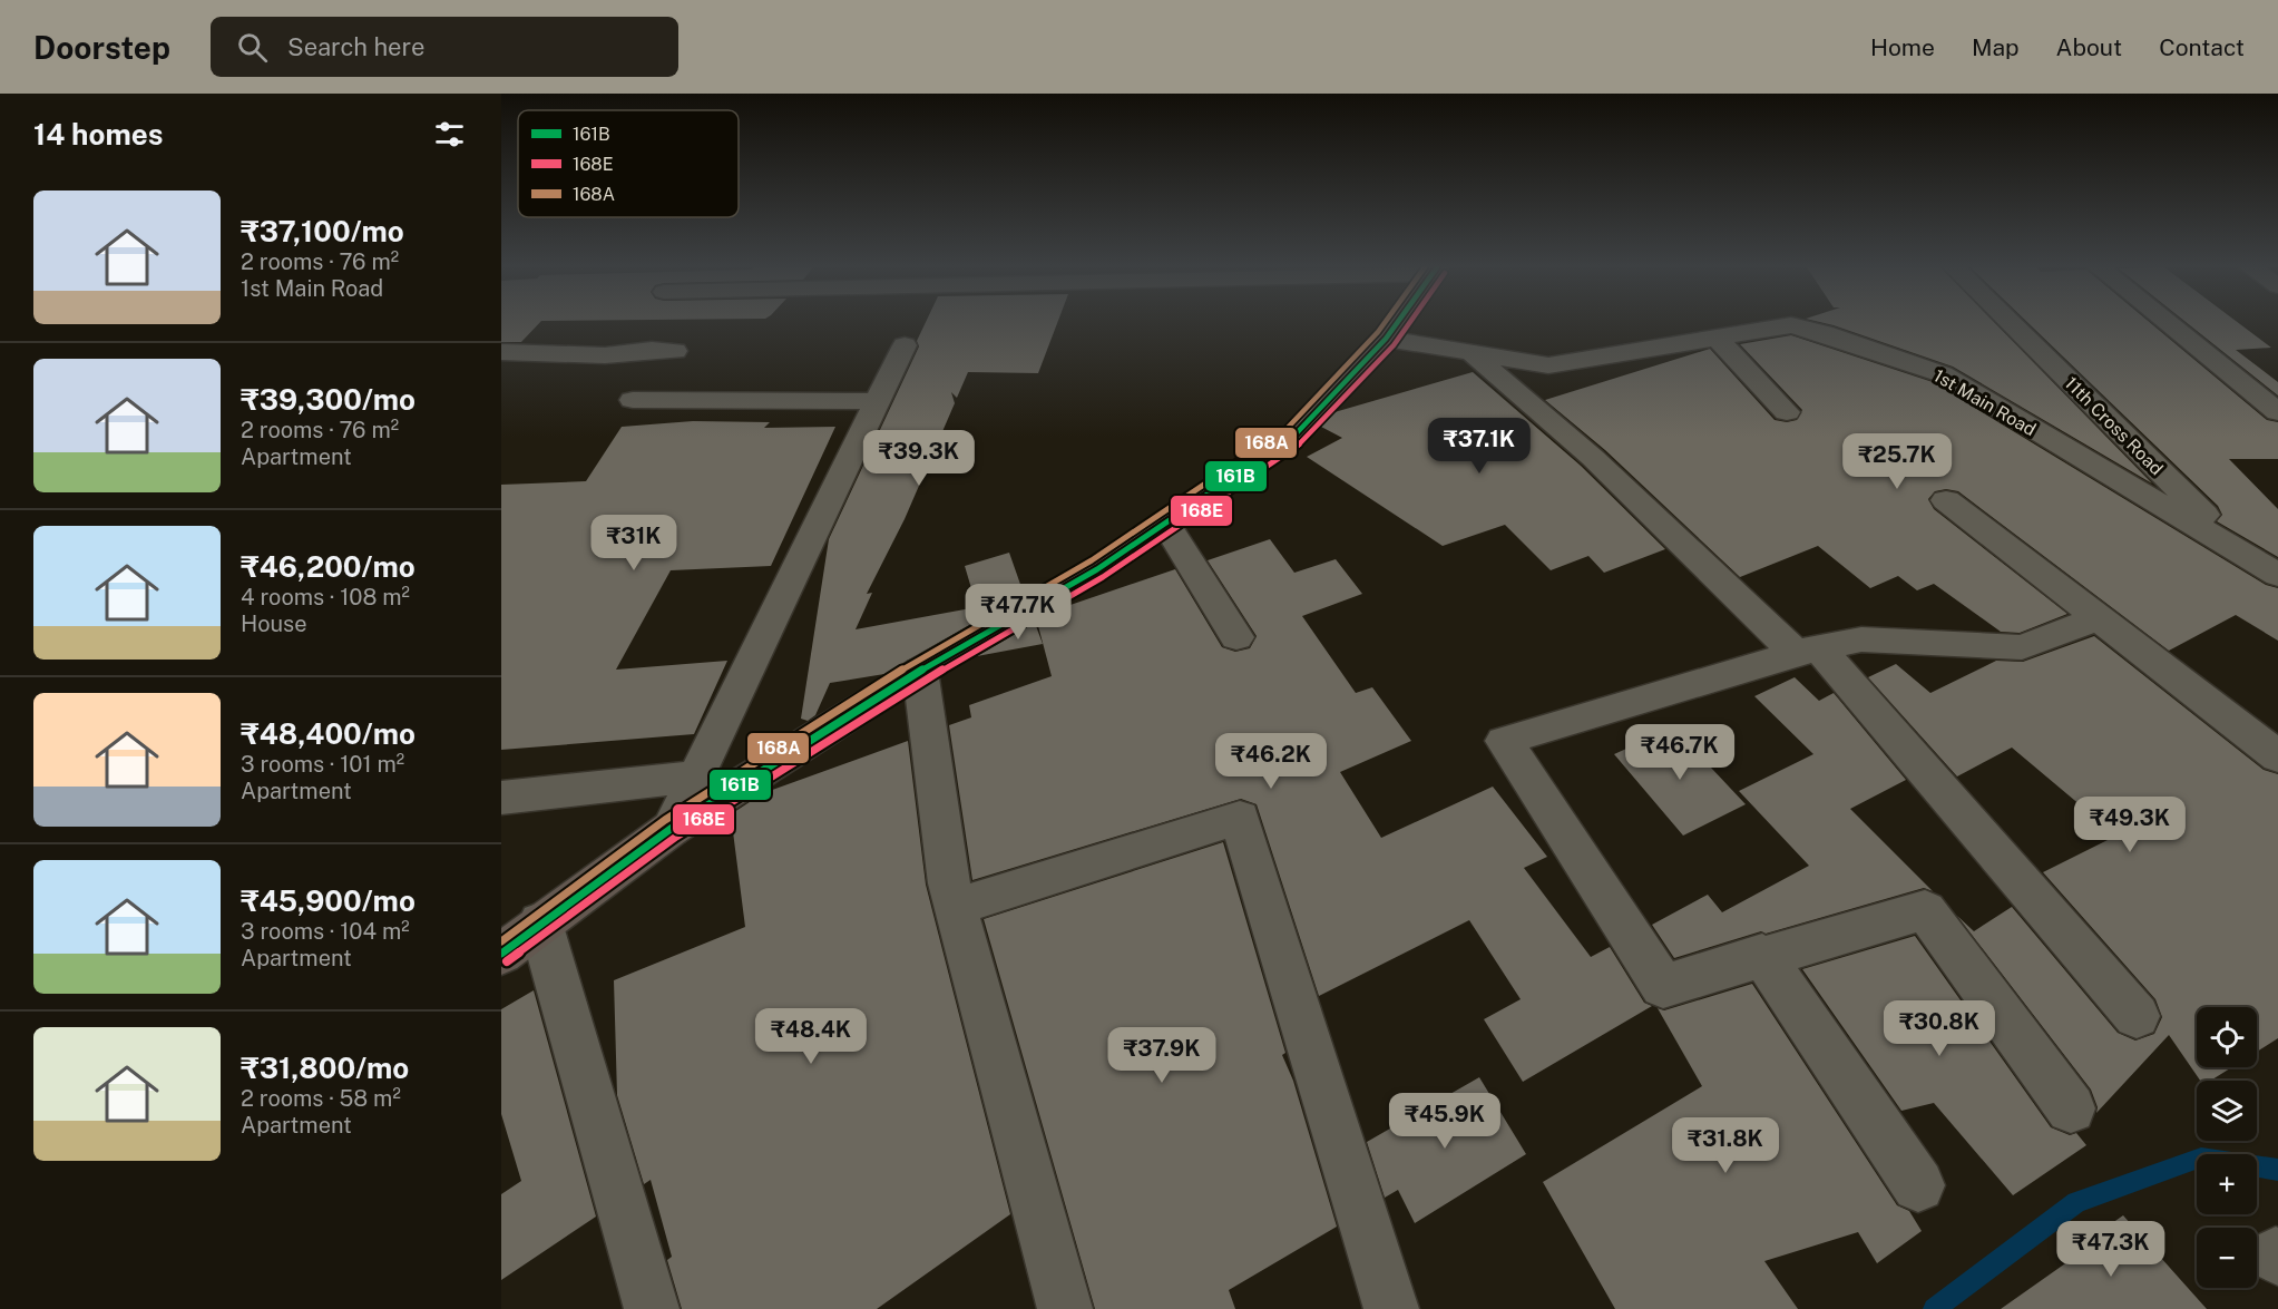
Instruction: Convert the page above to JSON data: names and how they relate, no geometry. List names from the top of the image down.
{
  "streets": {
    "street": ["1st Main Road", "11th Cross Road"]
  },
  "crossings": [
    ["1st Main Road", "11th Cross Road"]
  ],
  "lines": ["transit line 161B", "transit line 168E", "transit line 168A"],
  "legend": ["161B", "168E", "168A"],
  "page": {
    "header": "Doorstep",
    "search": "Search here",
    "nav": [
      "Home",
      "Map",
      "About",
      "Contact"
    ],
    "heading": "14 homes",
    "list": [
      {
        "name": "₹37,100/mo",
        "note": "2 rooms · 76 m² · 1st Main Road"
      },
      {
        "name": "₹39,300/mo",
        "note": "2 rooms · 76 m² · Apartment"
      },
      {
        "name": "₹46,200/mo",
        "note": "4 rooms · 108 m² · House"
      },
      {
        "name": "₹48,400/mo",
        "note": "3 rooms · 101 m² · Apartment"
      },
      {
        "name": "₹45,900/mo",
        "note": "3 rooms · 104 m² · Apartment"
      },
      {
        "name": "₹31,800/mo",
        "note": "2 rooms · 58 m² · Apartment"
      }
    ],
    "price": [
      "₹37.1K",
      "₹39.3K",
      "₹25.7K",
      "₹31K",
      "₹47.7K",
      "₹46.7K",
      "₹46.2K",
      "₹49.3K",
      "₹30.8K",
      "₹48.4K",
      "₹37.9K",
      "₹45.9K",
      "₹31.8K",
      "₹47.3K"
    ],
    "map_buttons": ["+", "−"]
  }
}
